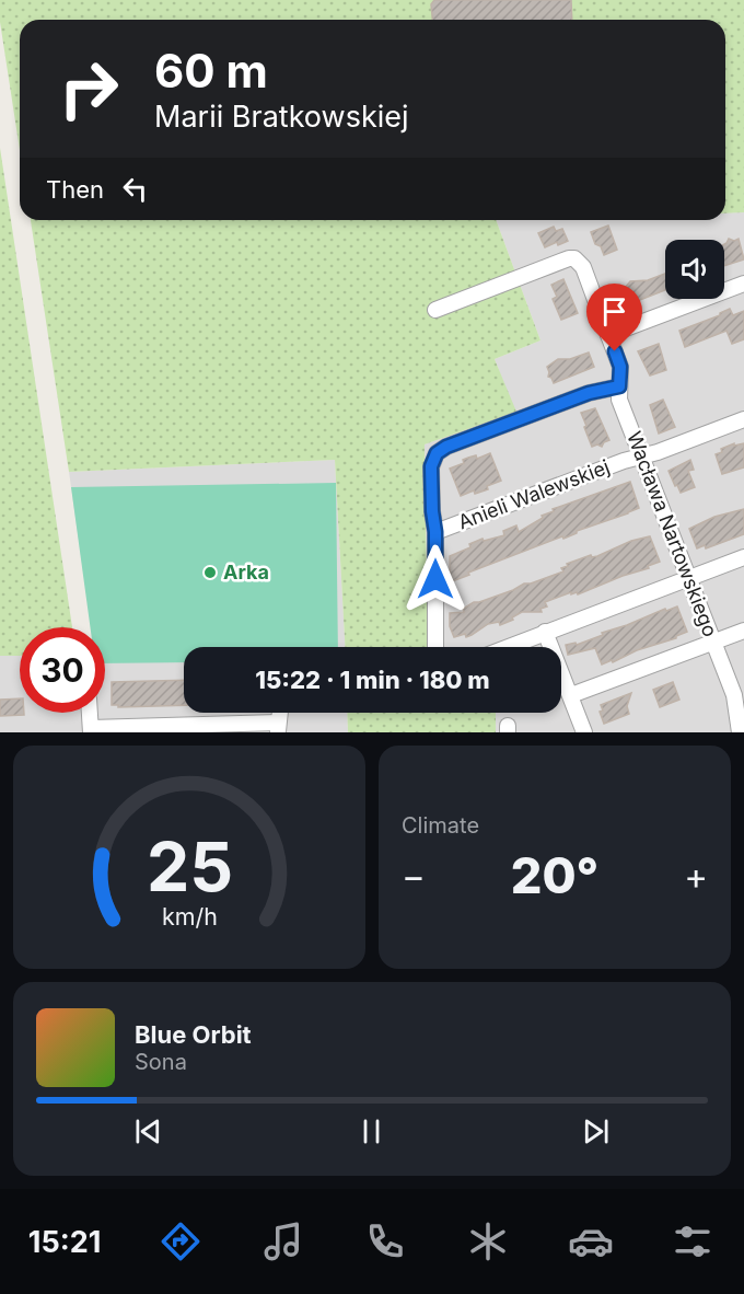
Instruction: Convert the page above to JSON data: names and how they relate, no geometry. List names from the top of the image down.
{
  "streets": {
    "street": ["Anieli Walewskiej", "Wacława Nartowskiego"]
  },
  "crossings": [
    ["Anieli Walewskiej", "Wacława Nartowskiego"]
  ],
  "places": ["Arka"],
  "page": {
    "turn": ["60 m", "Marii Bratkowskiej"],
    "then": "Then",
    "limit": "30",
    "trip": "15:22 · 1 min · 180 m",
    "tile": "Climate",
    "heat": ["−", "20°", "+"],
    "song": ["Blue Orbit", "Sona"],
    "tabs": "15:21",
    "gauge": ["25", "km/h"]
  }
}
